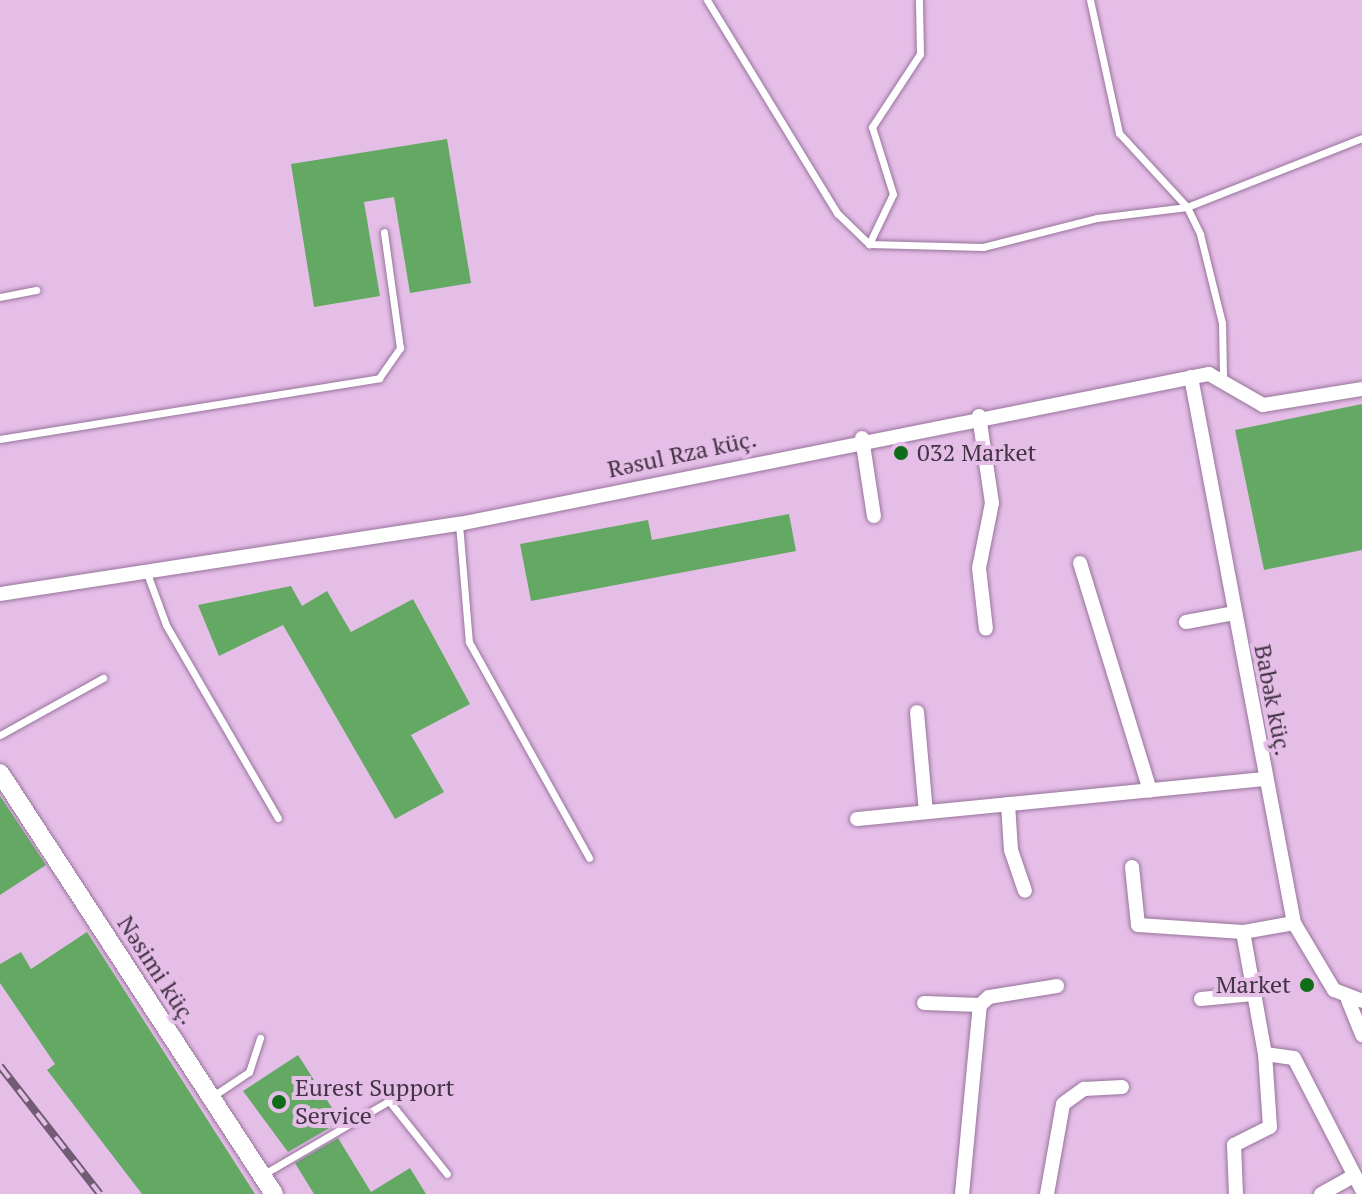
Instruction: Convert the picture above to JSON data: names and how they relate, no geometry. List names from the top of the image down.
{
  "streets": {
    "street": ["Rəsul Rza küç.", "Babək küç.", "Nəsimi küç."]
  },
  "crossings": [
    ["Rəsul Rza küç.", "Babək küç."]
  ],
  "places": ["032 Market", "Market", "Eurest Support Service"]
}
